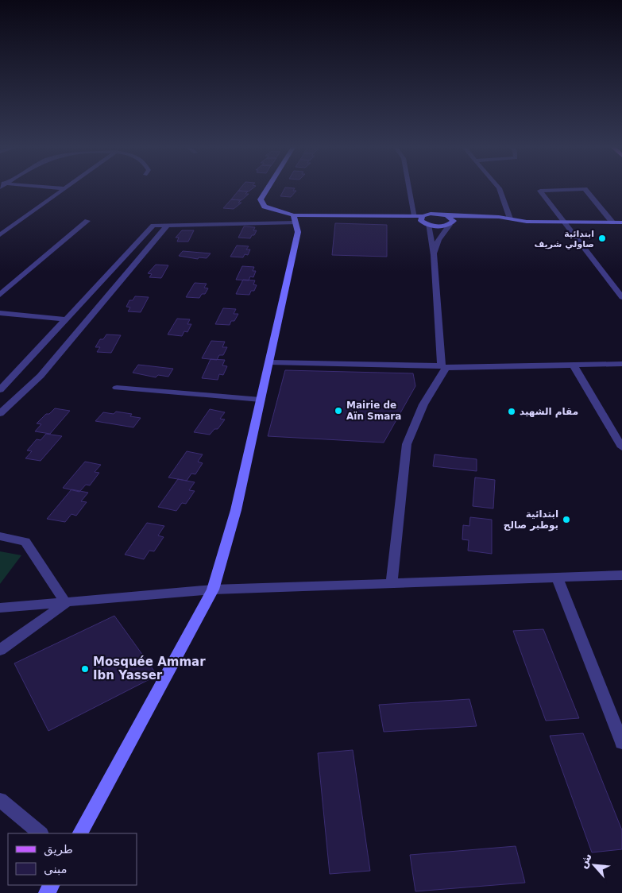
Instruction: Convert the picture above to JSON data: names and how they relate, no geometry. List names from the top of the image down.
{
  "places": [
    "ابتدائية صاولي شريف",
    "Mairie de Aïn Smara",
    "مقام الشهيد",
    "ابتدائية بوطبر صالح",
    "Mosquée Ammar Ibn Yasser"
  ],
  "legend": ["طريق", "مبنى"],
  "north": "top left"
}
